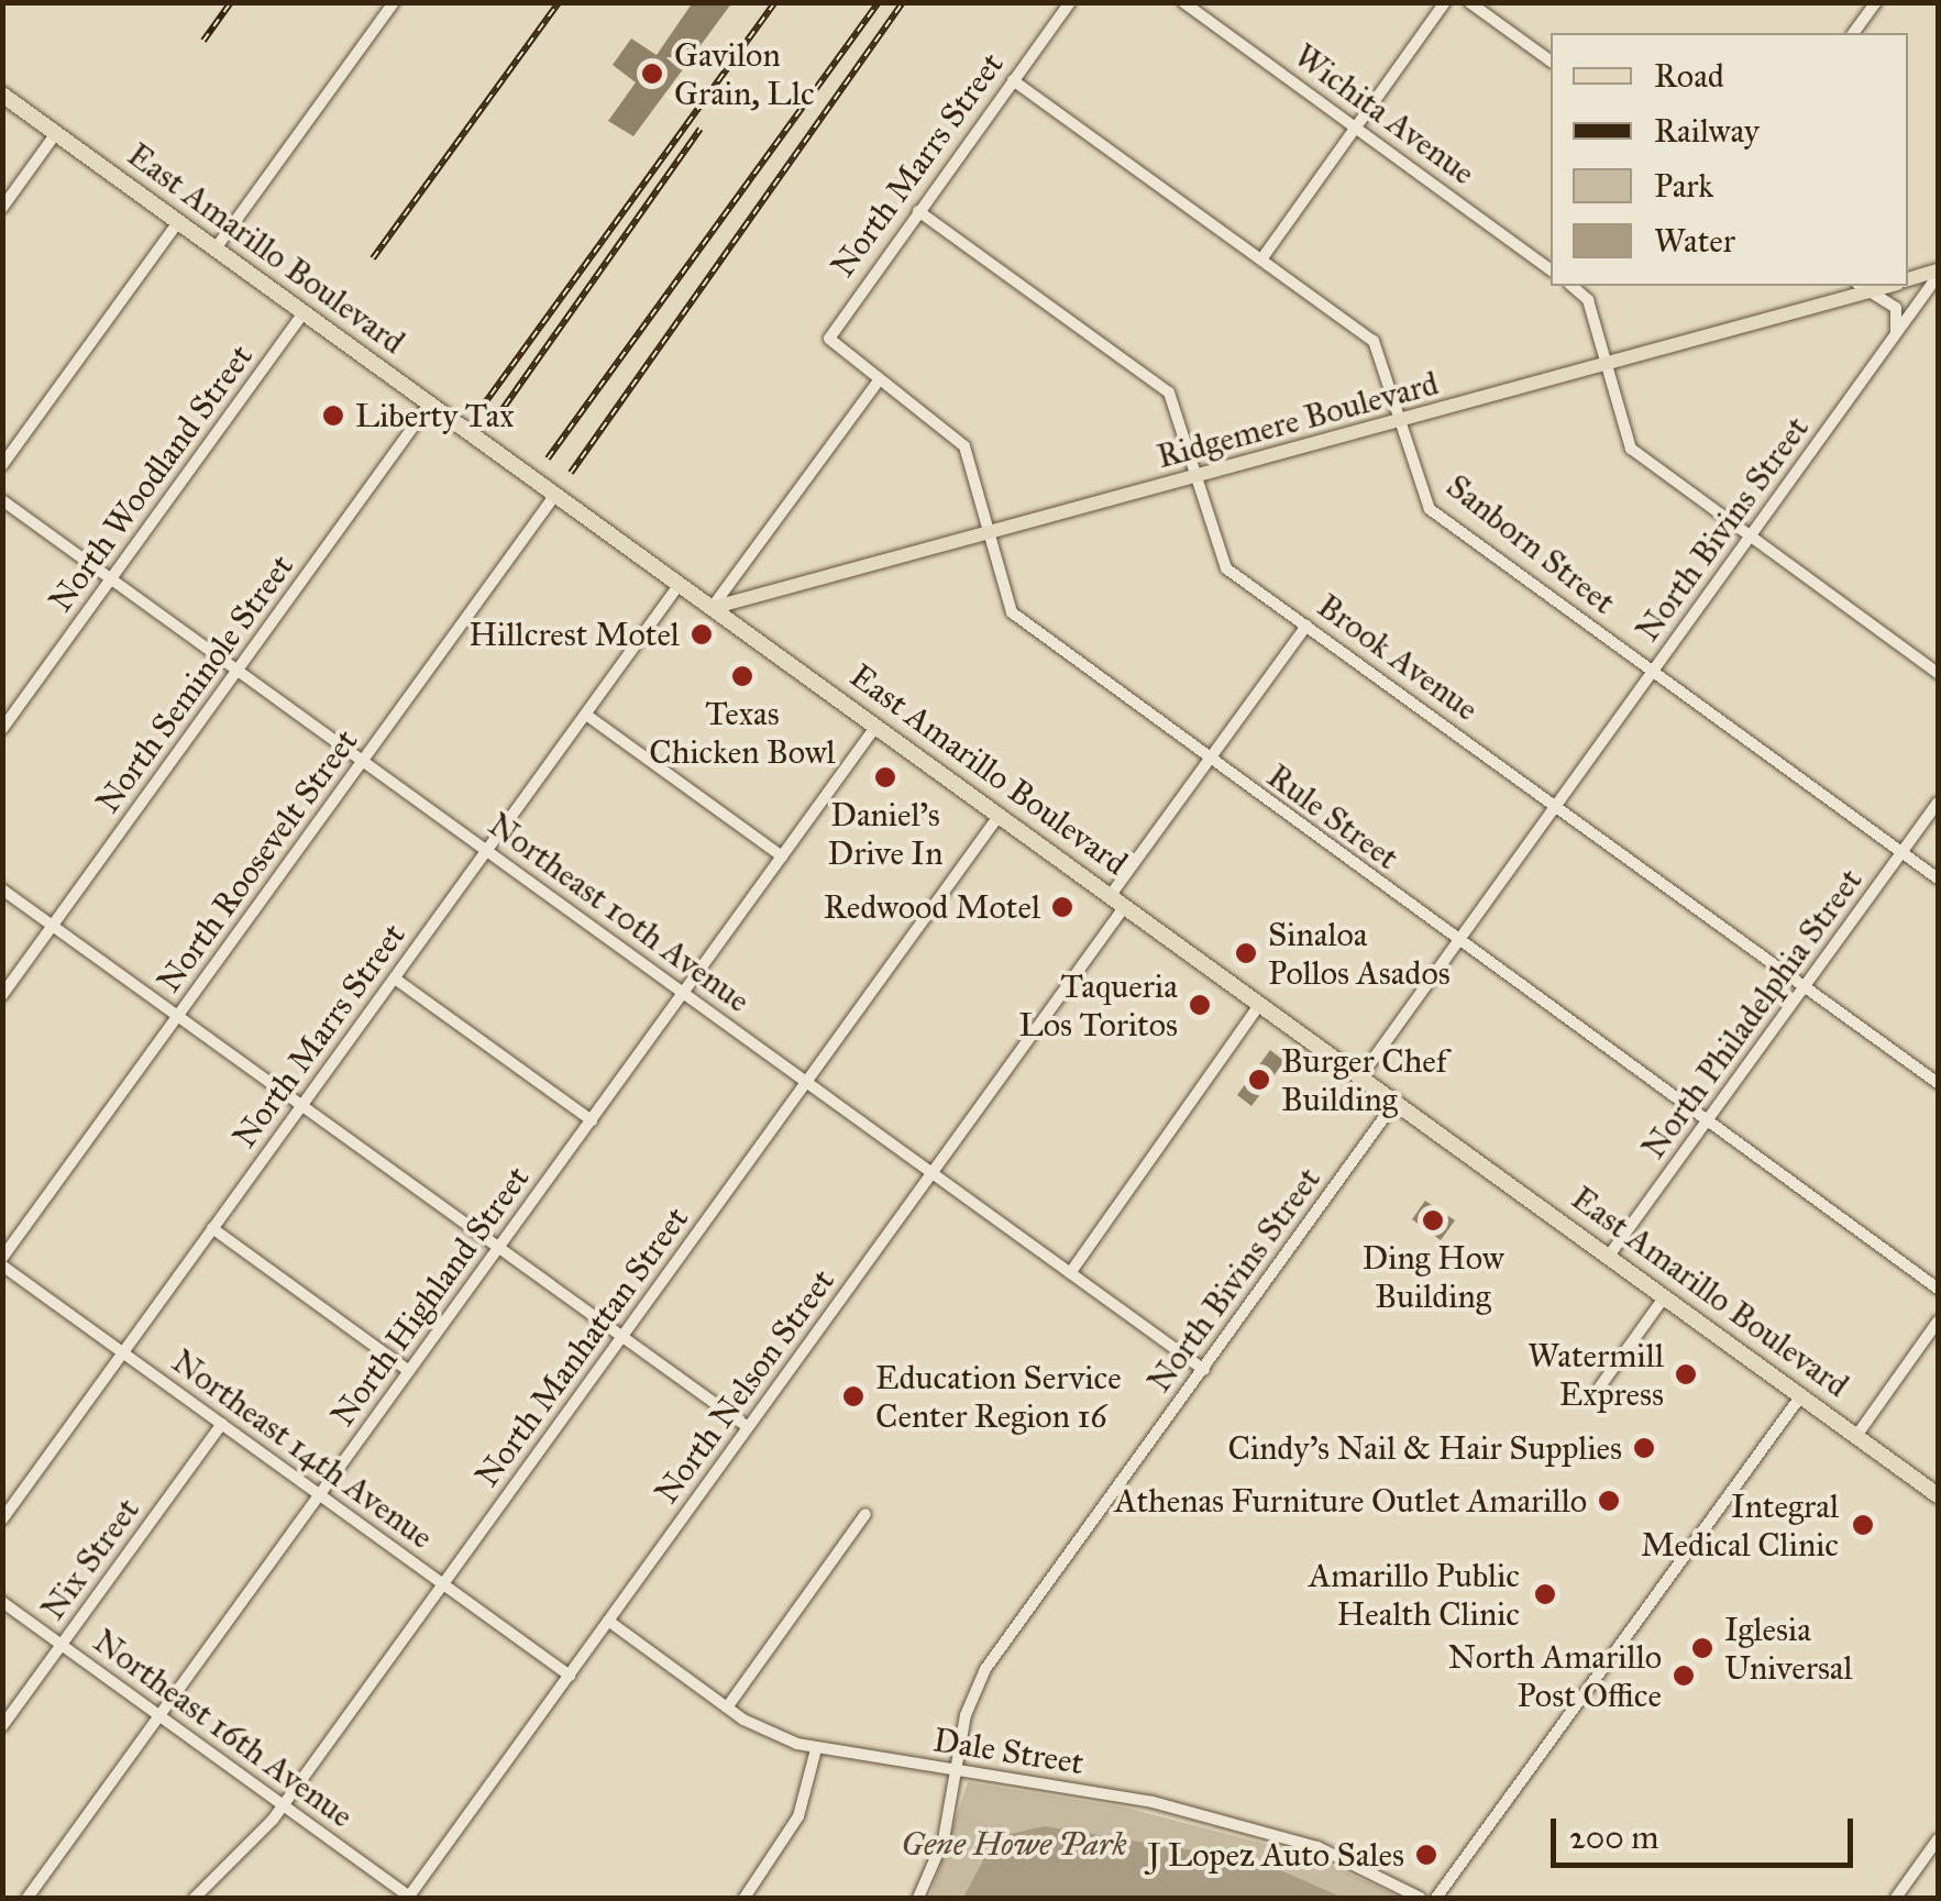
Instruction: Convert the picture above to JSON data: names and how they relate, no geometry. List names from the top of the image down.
{
  "streets": {
    "highway": ["East Amarillo Boulevard"],
    "main road": ["Ridgemere Boulevard"],
    "street": [
      "Wichita Avenue",
      "North Marrs Street",
      "North Woodland Street",
      "North Bivins Street",
      "Sanborn Street",
      "Brook Avenue",
      "North Seminole Street",
      "Rule Street",
      "North Roosevelt Street",
      "Northeast 10th Avenue",
      "North Philadelphia Street",
      "North Highland Street",
      "North Manhattan Street",
      "North Nelson Street",
      "Northeast 14th Avenue",
      "Nix Street",
      "Northeast 16th Avenue",
      "Dale Street"
    ]
  },
  "crossings": [
    ["North Marrs Street", "East Amarillo Boulevard"],
    ["North Marrs Street", "Sanborn Street"],
    ["North Marrs Street", "Brook Avenue"],
    ["North Marrs Street", "Rule Street"],
    ["North Marrs Street", "Northeast 10th Avenue"],
    ["North Marrs Street", "Northeast 14th Avenue"],
    ["East Amarillo Boulevard", "Ridgemere Boulevard"],
    ["East Amarillo Boulevard", "North Woodland Street"],
    ["East Amarillo Boulevard", "North Bivins Street"],
    ["East Amarillo Boulevard", "North Seminole Street"],
    ["East Amarillo Boulevard", "North Roosevelt Street"],
    ["East Amarillo Boulevard", "North Philadelphia Street"],
    ["East Amarillo Boulevard", "North Highland Street"],
    ["East Amarillo Boulevard", "North Manhattan Street"],
    ["East Amarillo Boulevard", "North Nelson Street"],
    ["Ridgemere Boulevard", "Sanborn Street"],
    ["Ridgemere Boulevard", "Brook Avenue"],
    ["Ridgemere Boulevard", "Rule Street"],
    ["North Woodland Street", "Northeast 10th Avenue"],
    ["North Bivins Street", "Sanborn Street"],
    ["North Bivins Street", "Brook Avenue"],
    ["North Bivins Street", "Rule Street"],
    ["North Bivins Street", "Northeast 10th Avenue"],
    ["North Bivins Street", "Dale Street"],
    ["Sanborn Street", "North Philadelphia Street"],
    ["Brook Avenue", "North Philadelphia Street"],
    ["Brook Avenue", "North Nelson Street"],
    ["North Seminole Street", "Northeast 10th Avenue"],
    ["Rule Street", "North Philadelphia Street"],
    ["Rule Street", "North Nelson Street"],
    ["North Roosevelt Street", "Northeast 10th Avenue"],
    ["North Roosevelt Street", "Northeast 14th Avenue"],
    ["Northeast 10th Avenue", "North Highland Street"],
    ["Northeast 10th Avenue", "North Manhattan Street"],
    ["Northeast 10th Avenue", "North Nelson Street"],
    ["North Highland Street", "Northeast 14th Avenue"],
    ["North Highland Street", "Northeast 16th Avenue"],
    ["North Manhattan Street", "Northeast 14th Avenue"],
    ["North Manhattan Street", "Northeast 16th Avenue"],
    ["North Nelson Street", "Northeast 14th Avenue"],
    ["North Nelson Street", "Northeast 16th Avenue"],
    ["North Nelson Street", "Dale Street"],
    ["Northeast 14th Avenue", "Nix Street"],
    ["Nix Street", "Northeast 16th Avenue"]
  ],
  "parks": ["Gene Howe Park"],
  "places": [
    "Gavilon Grain, Llc",
    "Liberty Tax",
    "Hillcrest Motel",
    "Texas Chicken Bowl",
    "Daniel's Drive In",
    "Redwood Motel",
    "Sinaloa Pollos Asados",
    "Taqueria Los Toritos",
    "Burger Chef Building",
    "Ding How Building",
    "Watermill Express",
    "Education Service Center Region 16",
    "Cindy's Nail & Hair Supplies",
    "Athenas Furniture Outlet Amarillo",
    "Integral Medical Clinic",
    "Amarillo Public Health Clinic",
    "Iglesia Universal",
    "North Amarillo Post Office",
    "J Lopez Auto Sales"
  ],
  "legend": [
    "Road",
    "Railway",
    "Park",
    "Water"
  ],
  "scale_bar": "200 m"
}
